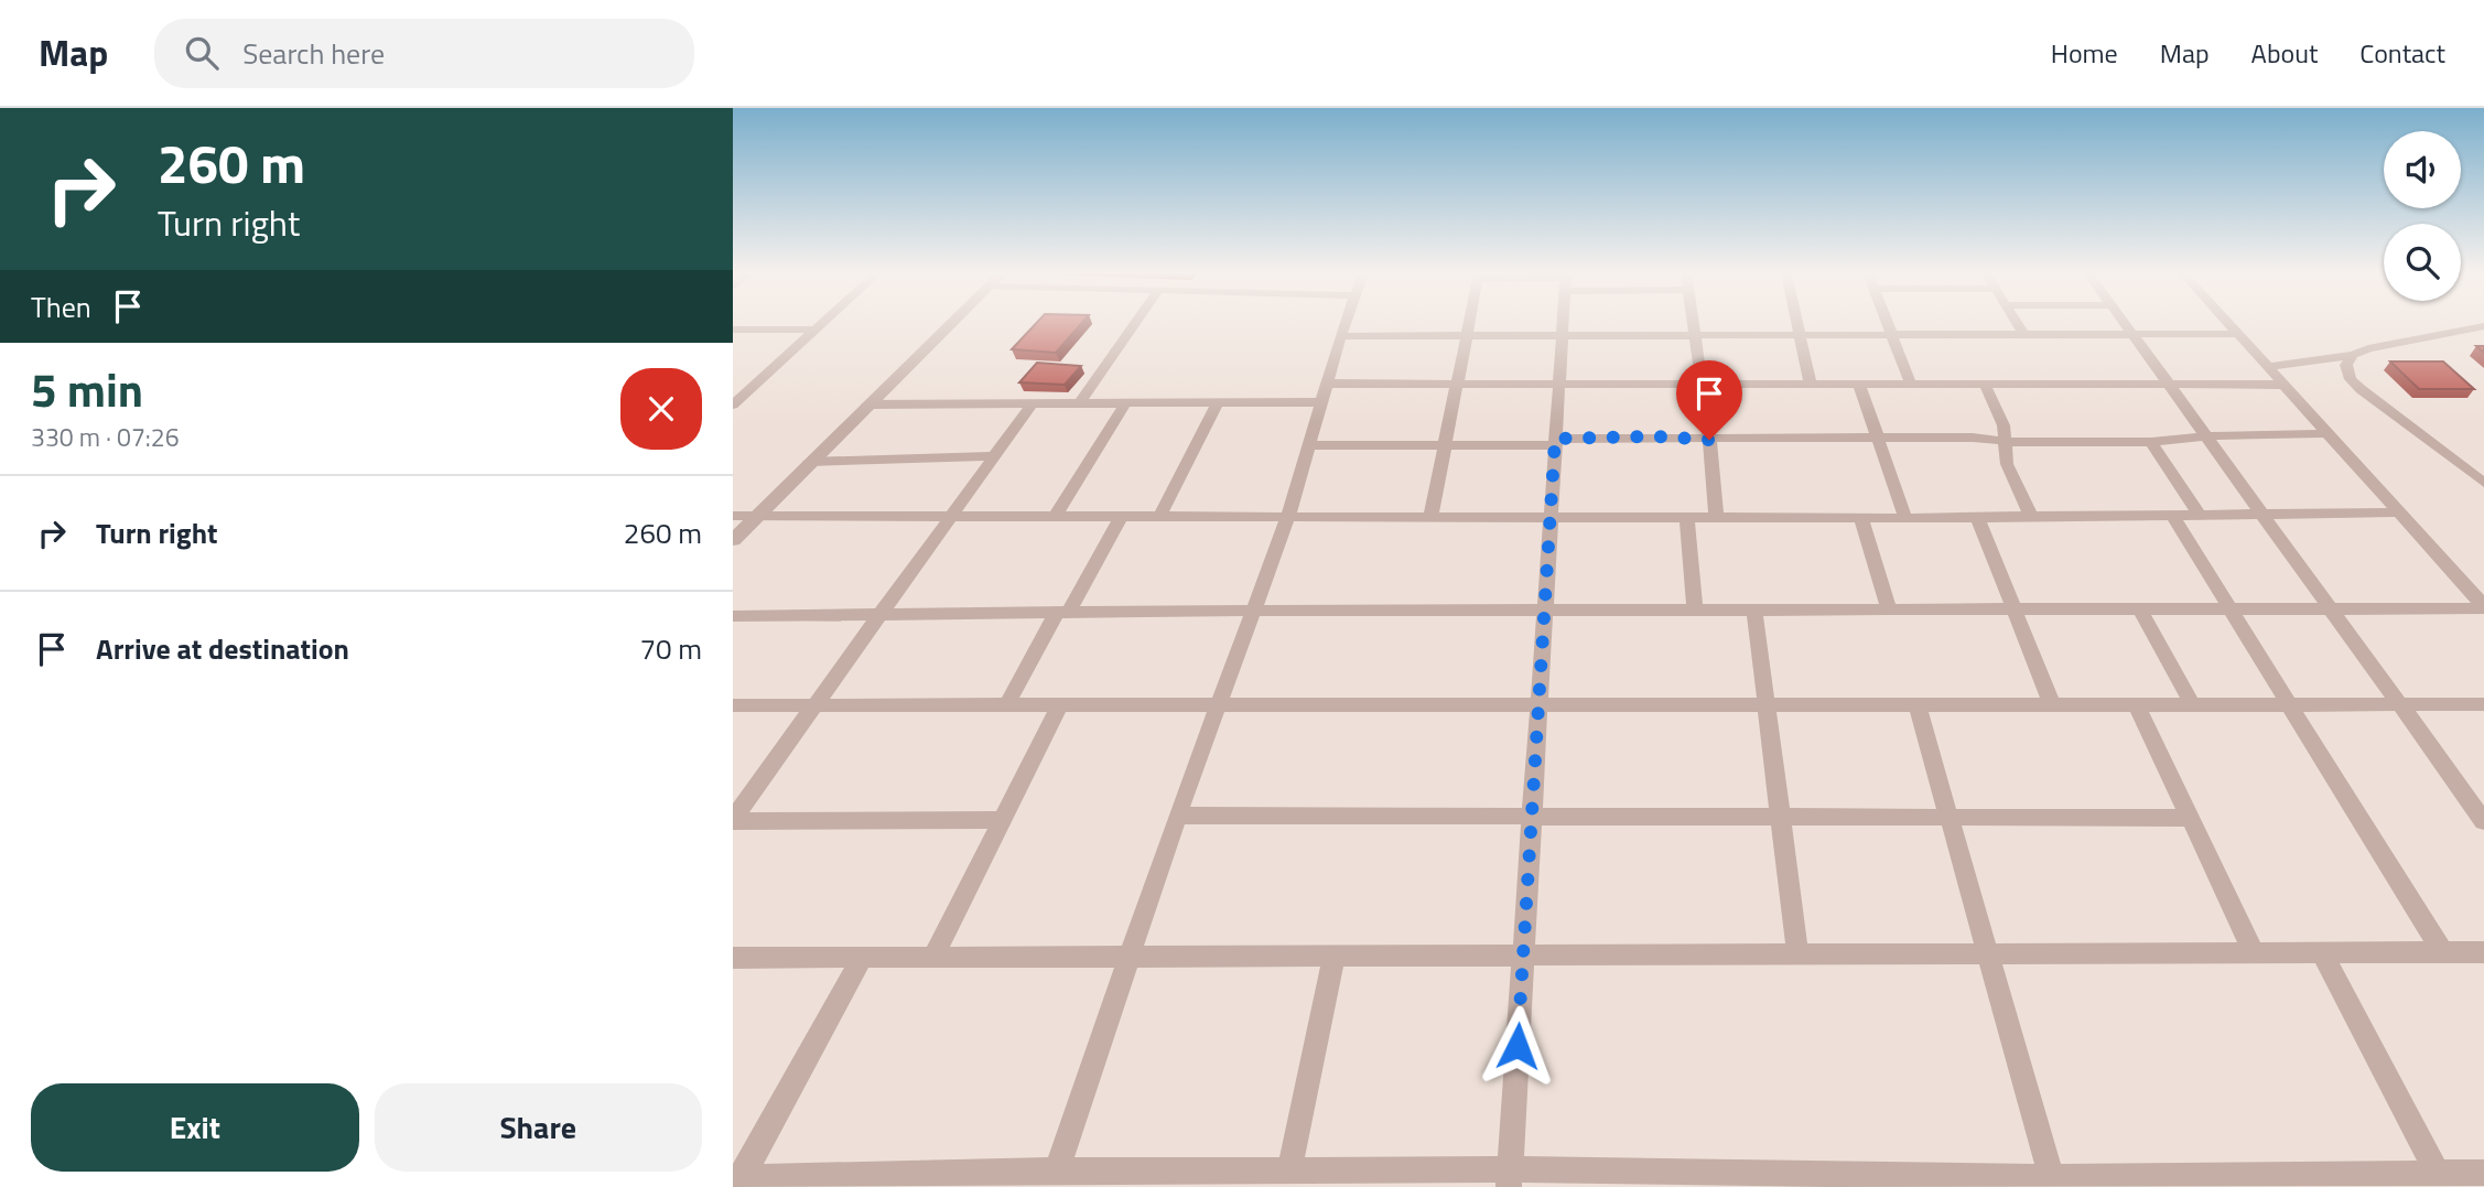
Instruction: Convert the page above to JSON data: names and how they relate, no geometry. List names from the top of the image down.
{
  "page": {
    "header": "Map",
    "search": "Search here",
    "nav": [
      "Home",
      "Map",
      "About",
      "Contact"
    ],
    "turn": ["260 m", "Turn right"],
    "then": "Then",
    "heading": ["5 min", "330 m · 07:26"],
    "list": [
      {
        "name": "Turn right",
        "value": "260 m"
      },
      {
        "name": "Arrive at destination",
        "value": "70 m"
      }
    ],
    "buttons": ["Exit", "Share"]
  }
}
